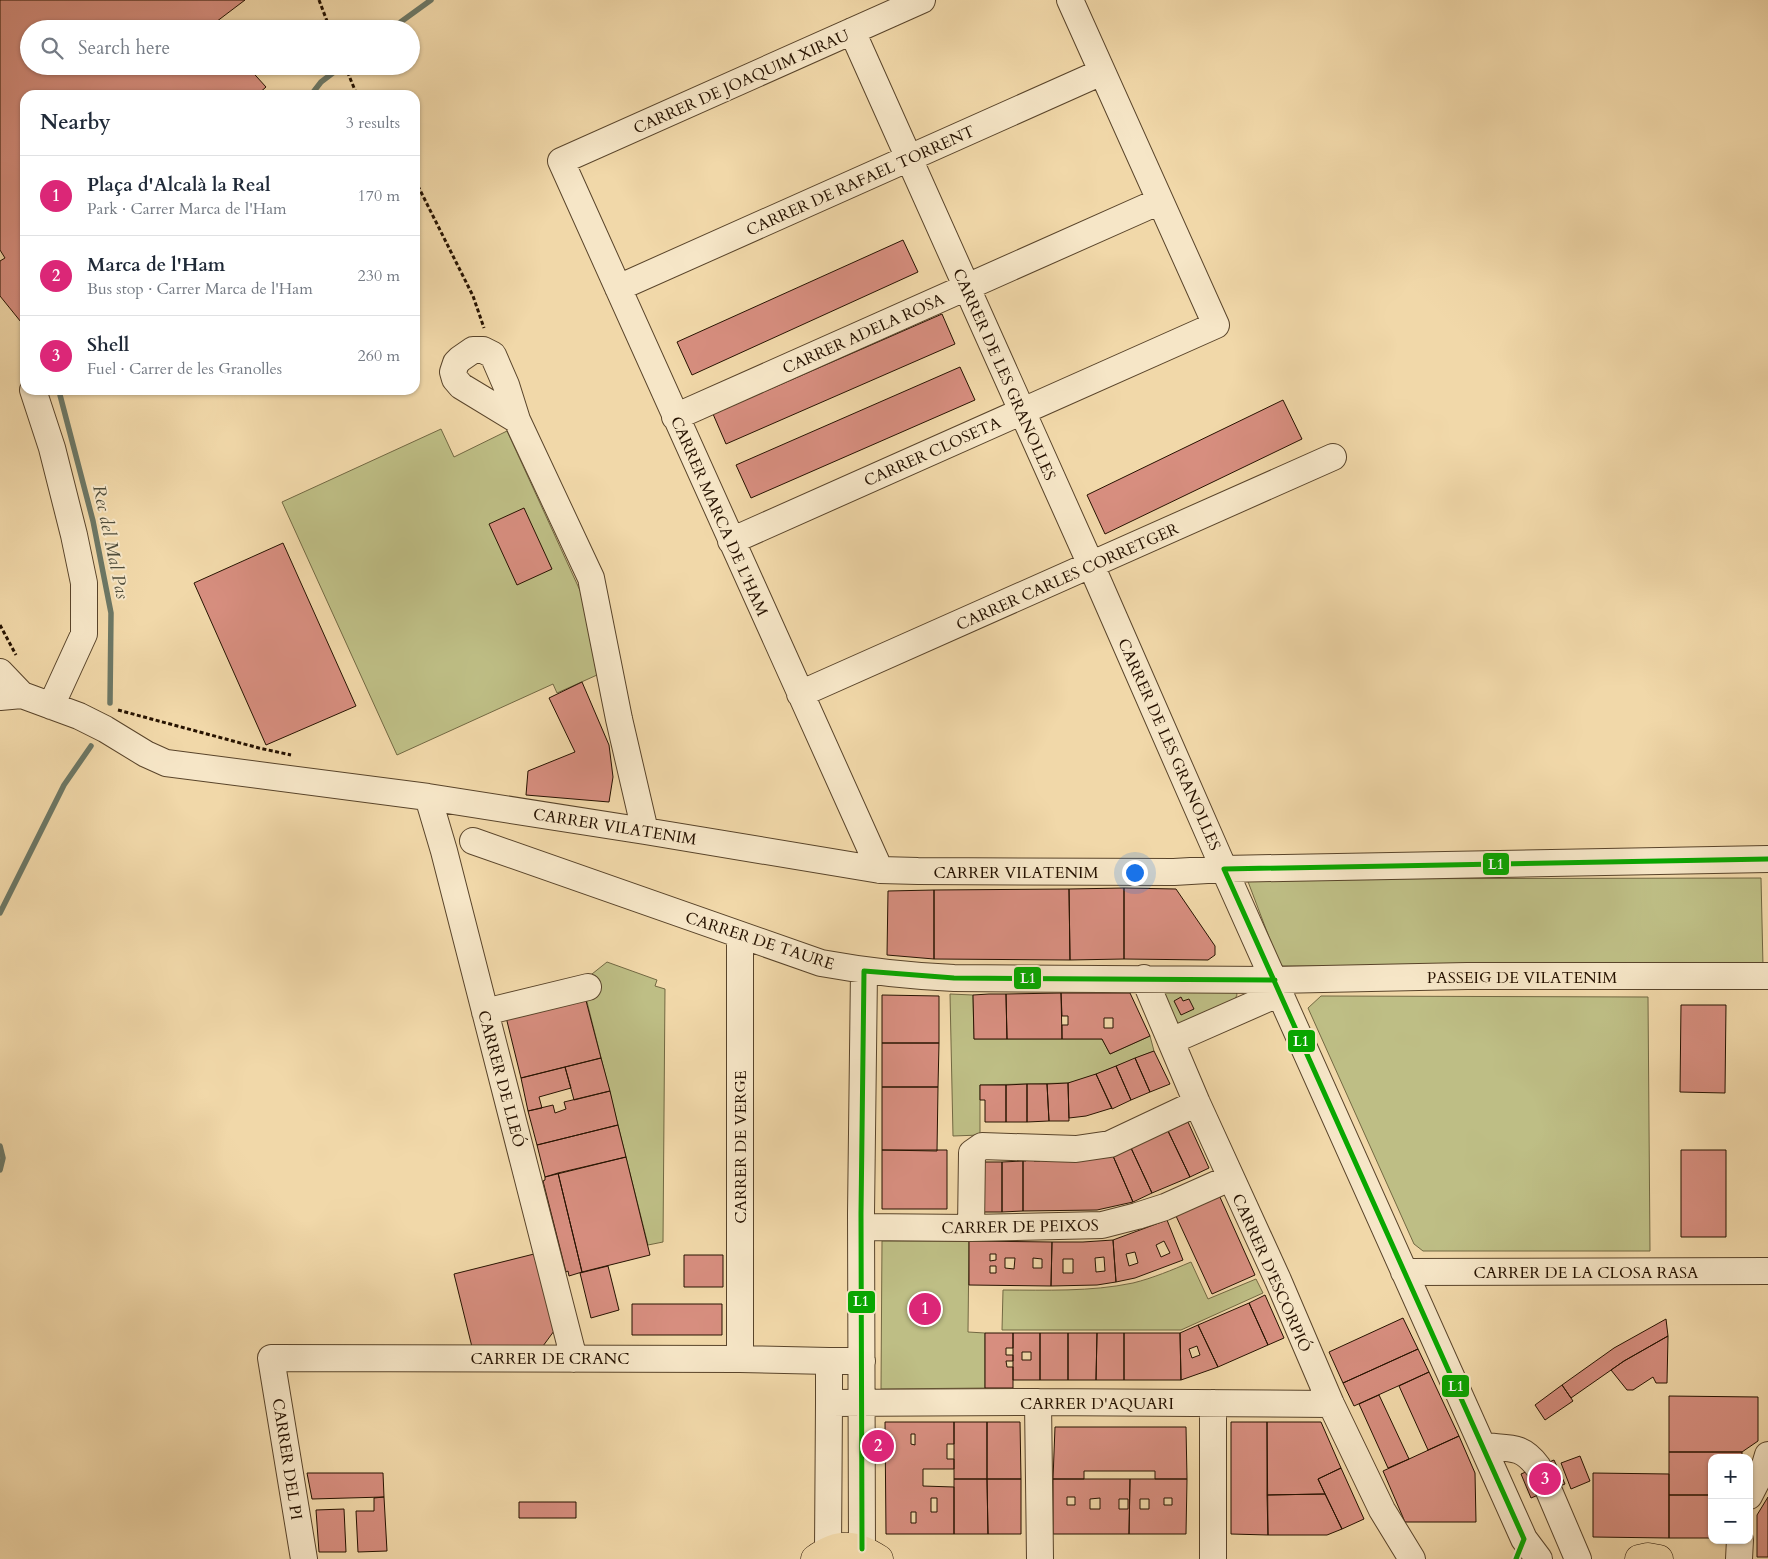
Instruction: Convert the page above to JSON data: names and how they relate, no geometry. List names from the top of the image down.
{
  "streets": {
    "street": [
      "CARRER DE JOAQUIM XIRAU",
      "CARRER DE RAFAEL TORRENT",
      "CARRER ADELA ROSA",
      "CARRER DE LES GRANOLLES",
      "CARRER CLOSETA",
      "CARRER MARCA DE L'HAM",
      "CARRER CARLES CORRETGER",
      "CARRER VILATENIM",
      "CARRER DE TAURE",
      "PASSEIG DE VILATENIM",
      "CARRER DE LLEÓ",
      "CARRER DE VERGE",
      "CARRER DE PEIXOS",
      "CARRER D'ESCORPIÓ",
      "CARRER DE LA CLOSA RASA",
      "CARRER DE CRANC",
      "CARRER D'AQUARI",
      "CARRER DEL PI"
    ]
  },
  "crossings": [
    ["CARRER DE JOAQUIM XIRAU", "CARRER DE LES GRANOLLES"],
    ["CARRER DE JOAQUIM XIRAU", "CARRER MARCA DE L'HAM"],
    ["CARRER DE RAFAEL TORRENT", "CARRER DE LES GRANOLLES"],
    ["CARRER DE RAFAEL TORRENT", "CARRER MARCA DE L'HAM"],
    ["CARRER ADELA ROSA", "CARRER DE LES GRANOLLES"],
    ["CARRER ADELA ROSA", "CARRER CLOSETA"],
    ["CARRER ADELA ROSA", "CARRER MARCA DE L'HAM"],
    ["CARRER DE LES GRANOLLES", "CARRER CLOSETA"],
    ["CARRER DE LES GRANOLLES", "CARRER CARLES CORRETGER"],
    ["CARRER DE LES GRANOLLES", "CARRER VILATENIM"],
    ["CARRER DE LES GRANOLLES", "CARRER DE TAURE"],
    ["CARRER DE LES GRANOLLES", "PASSEIG DE VILATENIM"],
    ["CARRER DE LES GRANOLLES", "CARRER DE LA CLOSA RASA"],
    ["CARRER CLOSETA", "CARRER MARCA DE L'HAM"],
    ["CARRER MARCA DE L'HAM", "CARRER CARLES CORRETGER"],
    ["CARRER MARCA DE L'HAM", "CARRER VILATENIM"],
    ["CARRER VILATENIM", "CARRER DE LLEÓ"],
    ["CARRER DE TAURE", "PASSEIG DE VILATENIM"],
    ["CARRER DE TAURE", "CARRER DE VERGE"],
    ["CARRER DE TAURE", "CARRER D'ESCORPIÓ"],
    ["CARRER DE LLEÓ", "CARRER DE CRANC"],
    ["CARRER DE VERGE", "CARRER DE CRANC"],
    ["CARRER DE PEIXOS", "CARRER D'ESCORPIÓ"],
    ["CARRER D'ESCORPIÓ", "CARRER D'AQUARI"],
    ["CARRER DE CRANC", "CARRER DEL PI"]
  ],
  "water": ["Rec del Mal Pas"],
  "lines": ["transit line L1"],
  "page": {
    "search": "Search here",
    "heading": ["Nearby", "3 results"],
    "list": [
      {
        "mark": "1",
        "name": "Plaça d'Alcalà la Real",
        "note": "Park · Carrer Marca de l'Ham",
        "value": "170 m"
      },
      {
        "mark": "2",
        "name": "Marca de l'Ham",
        "note": "Bus stop · Carrer Marca de l'Ham",
        "value": "230 m"
      },
      {
        "mark": "3",
        "name": "Shell",
        "note": "Fuel · Carrer de les Granolles",
        "value": "260 m"
      }
    ],
    "pins": ["1", "2", "3"],
    "map_buttons": ["+", "−"]
  }
}
